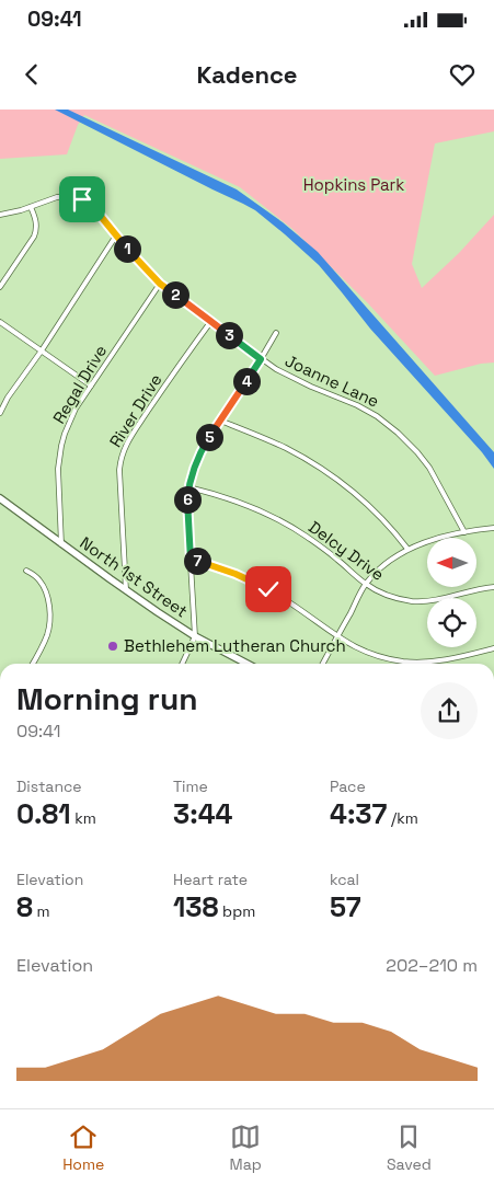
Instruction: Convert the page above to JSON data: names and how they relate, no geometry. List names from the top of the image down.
{
  "streets": {
    "street": [
      "Joanne Lane",
      "Regal Drive",
      "River Drive",
      "Delcy Drive",
      "North 1st Street"
    ]
  },
  "crossings": [
    ["Joanne Lane", "Regal Drive"],
    ["Joanne Lane", "River Drive"],
    ["Regal Drive", "North 1st Street"],
    ["River Drive", "North 1st Street"]
  ],
  "parks": ["Hopkins Park"],
  "places": ["Bethlehem Lutheran Church"],
  "north": "left",
  "page": {
    "status": "09:41",
    "header": "Kadence",
    "pins": [
      "1",
      "2",
      "3",
      "4",
      "5",
      "6",
      "7"
    ],
    "heading": ["Morning run", "09:41"],
    "stats": [
      ["Distance", "0.81 km"],
      ["Time", "3:44"],
      ["Pace", "4:37 /km"],
      ["Elevation", "8 m"],
      ["Heart rate", "138 bpm"],
      ["kcal", "57"]
    ],
    "chart": ["Elevation", "202–210 m"],
    "tabs": ["Home", "Map", "Saved"]
  }
}
